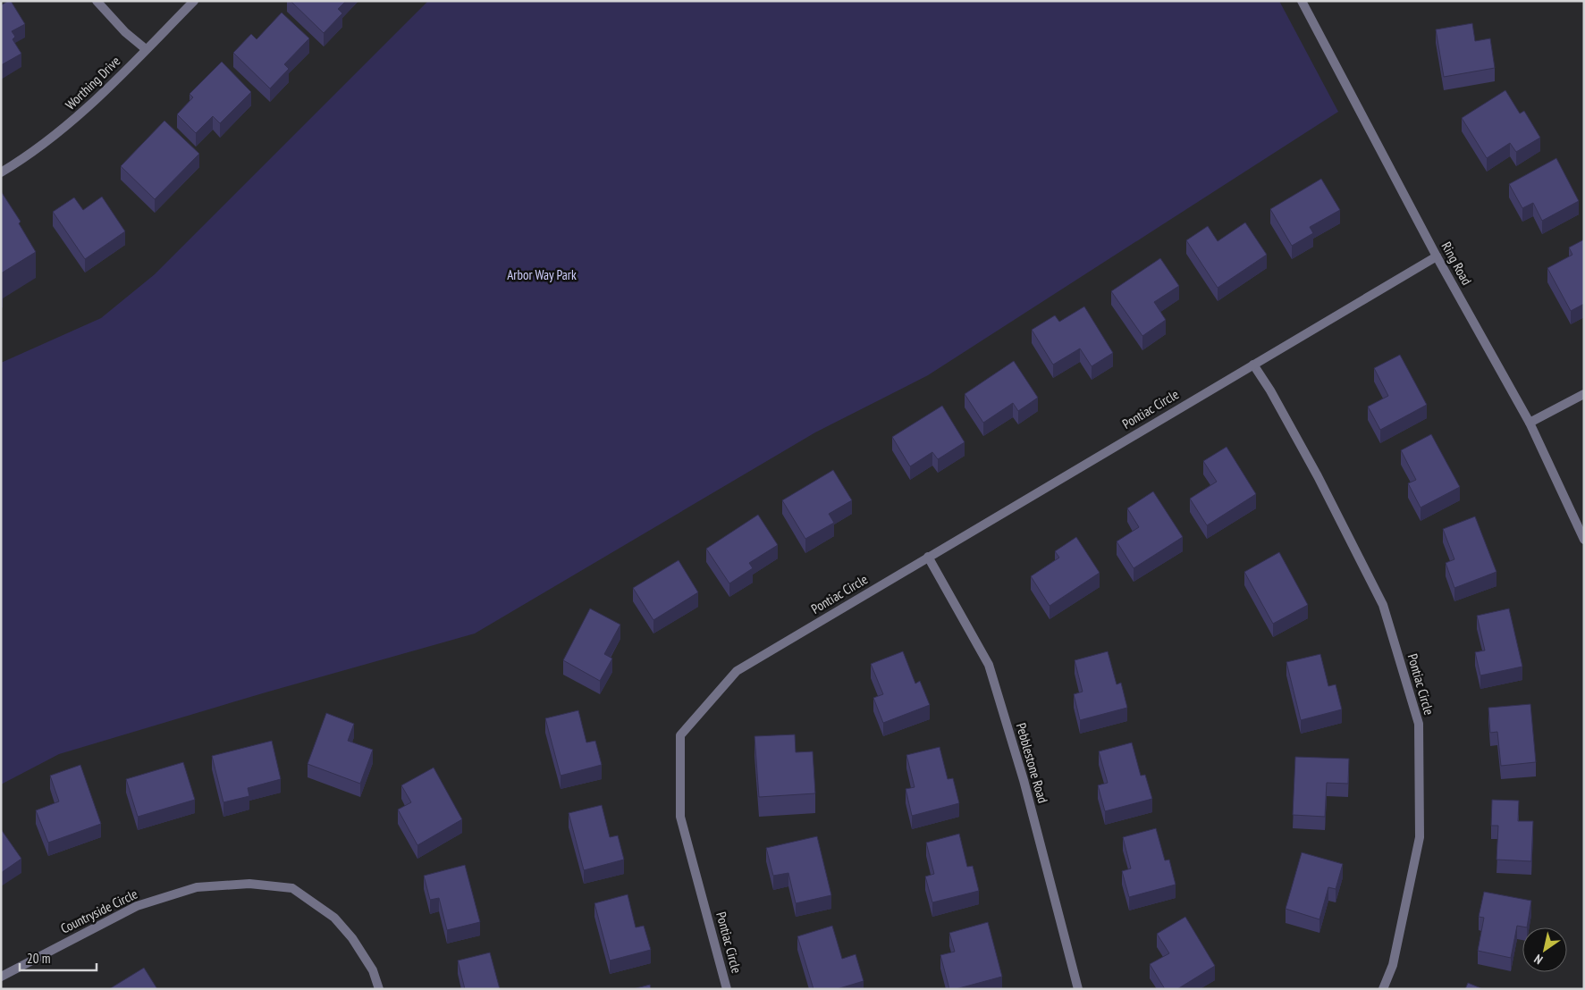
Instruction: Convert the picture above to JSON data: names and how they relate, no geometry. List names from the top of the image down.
{
  "streets": {
    "street": [
      "Worthing Drive",
      "Ring Road",
      "Pontiac Circle",
      "Pebblestone Road",
      "Countryside Circle"
    ]
  },
  "crossings": [
    ["Ring Road", "Pontiac Circle"],
    ["Pontiac Circle", "Pebblestone Road"]
  ],
  "parks": ["Arbor Way Park"],
  "scale_bar": "20 m",
  "north": "bottom left"
}
